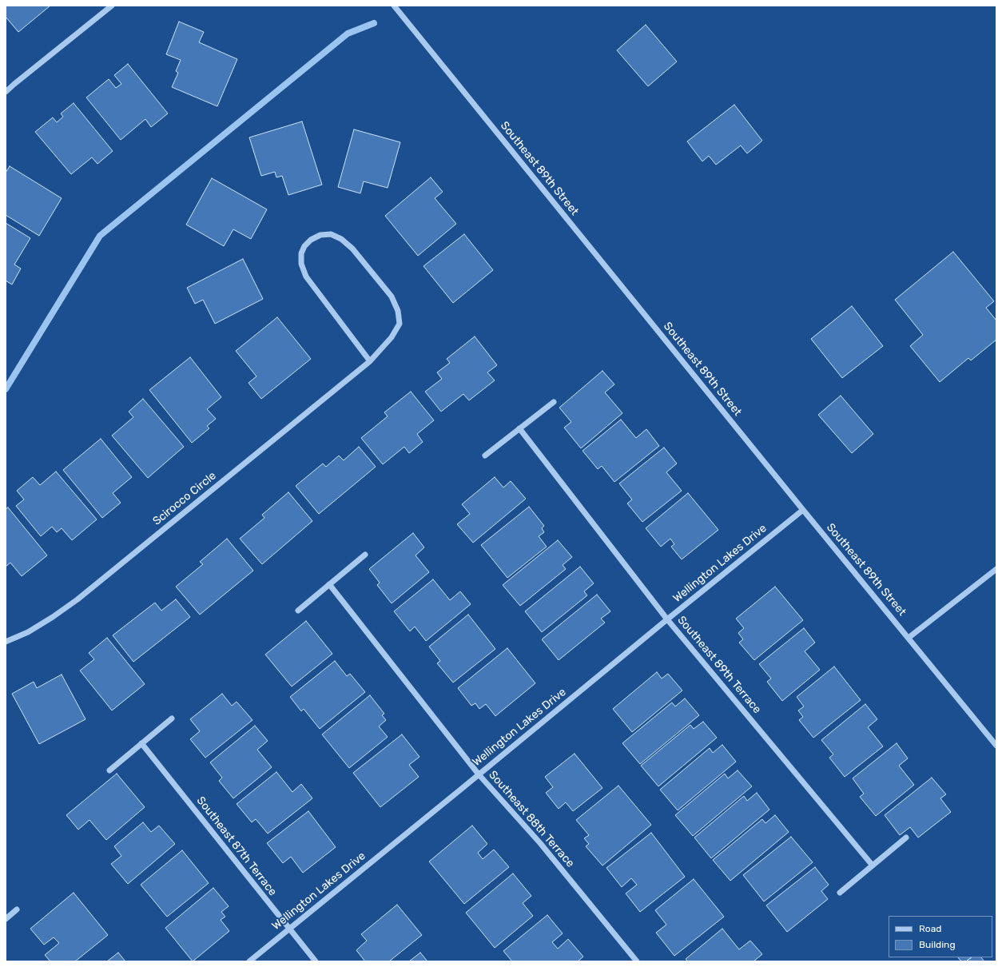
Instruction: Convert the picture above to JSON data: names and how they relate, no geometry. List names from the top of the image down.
{
  "streets": {
    "street": [
      "Southeast 89th Street",
      "Scirocco Circle",
      "Wellington Lakes Drive",
      "Southeast 89th Terrace",
      "Southeast 88th Terrace",
      "Southeast 87th Terrace"
    ]
  },
  "crossings": [
    ["Southeast 89th Street", "Wellington Lakes Drive"],
    ["Wellington Lakes Drive", "Southeast 89th Terrace"],
    ["Wellington Lakes Drive", "Southeast 88th Terrace"],
    ["Wellington Lakes Drive", "Southeast 87th Terrace"]
  ],
  "legend": ["Road", "Building"]
}
